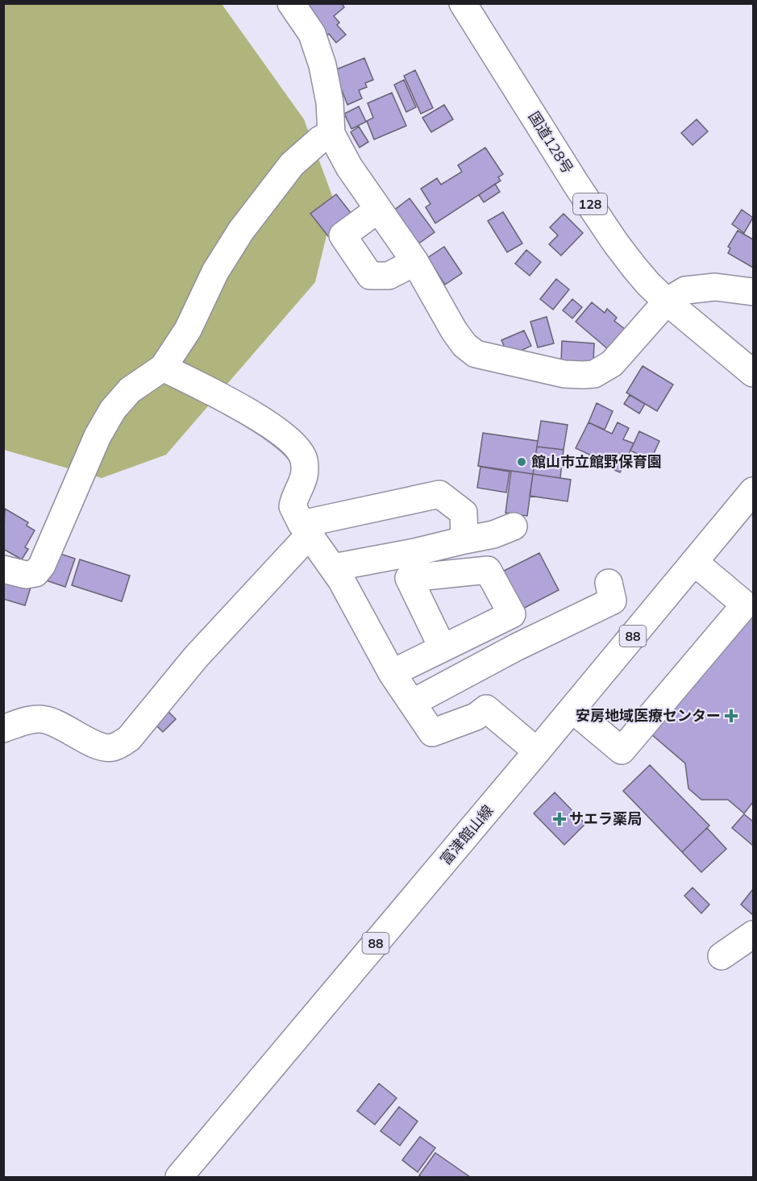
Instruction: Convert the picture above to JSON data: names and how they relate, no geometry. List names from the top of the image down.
{
  "streets": {
    "main road": [
      "国道128号",
      "128",
      "88",
      "富津館山線"
    ]
  },
  "places": {
    "other": ["館山市立館野保育園"],
    "health": ["安房地域医療センター", "サエラ薬局"]
  }
}
